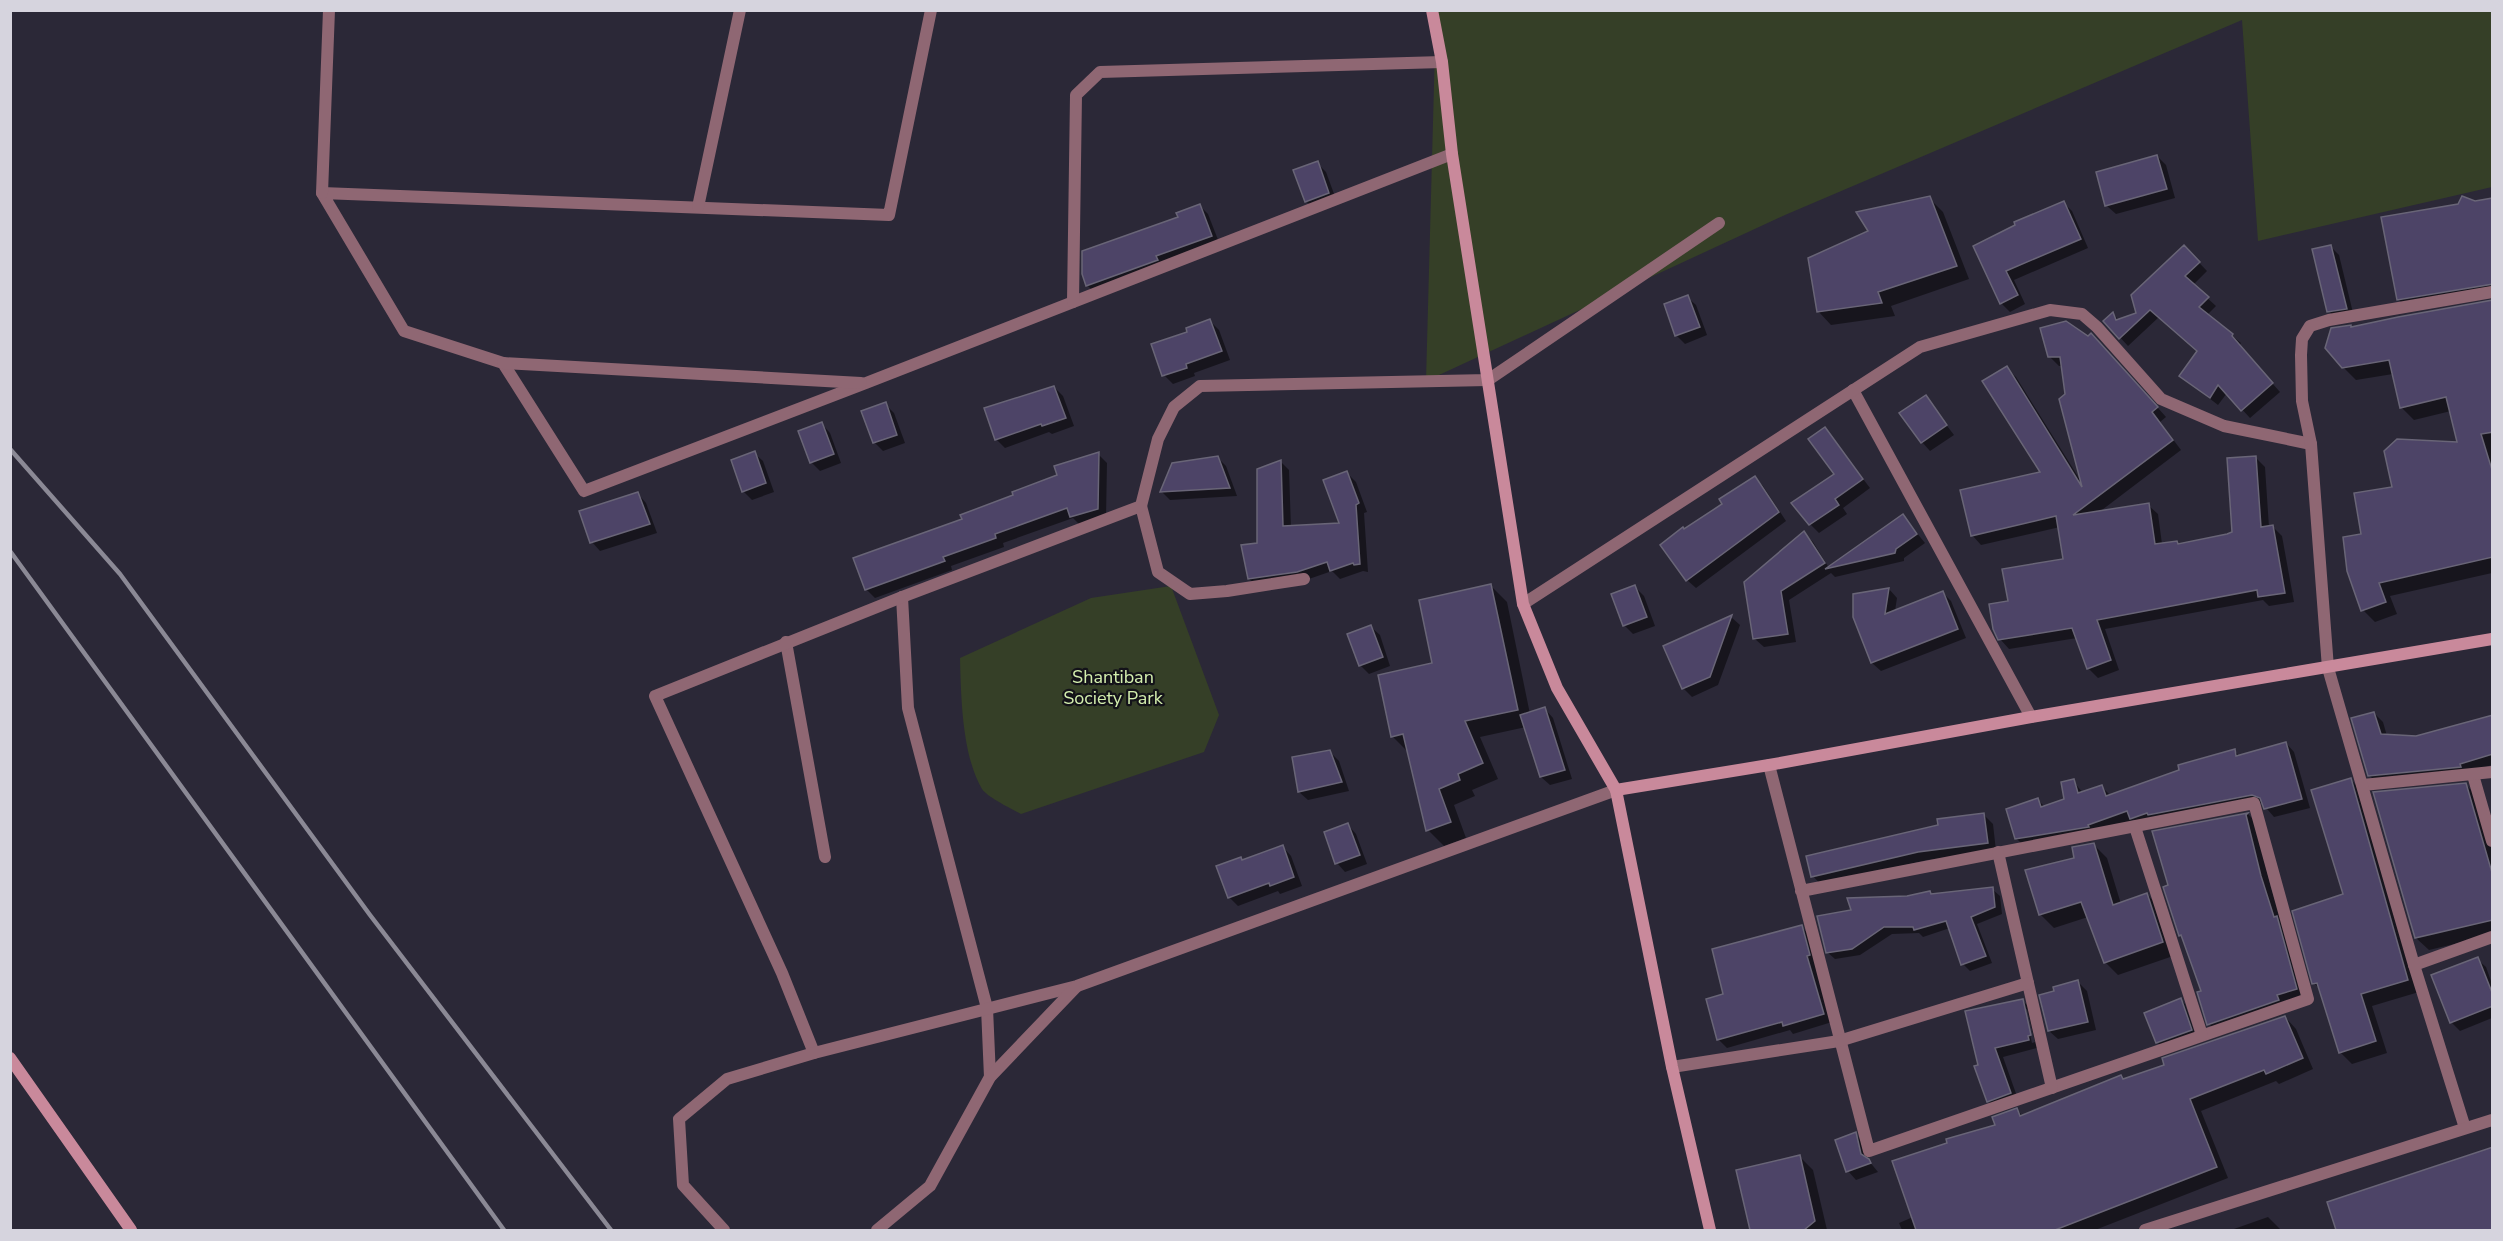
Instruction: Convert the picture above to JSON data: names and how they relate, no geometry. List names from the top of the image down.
{
  "parks": ["Shantiban Society Park"]
}
